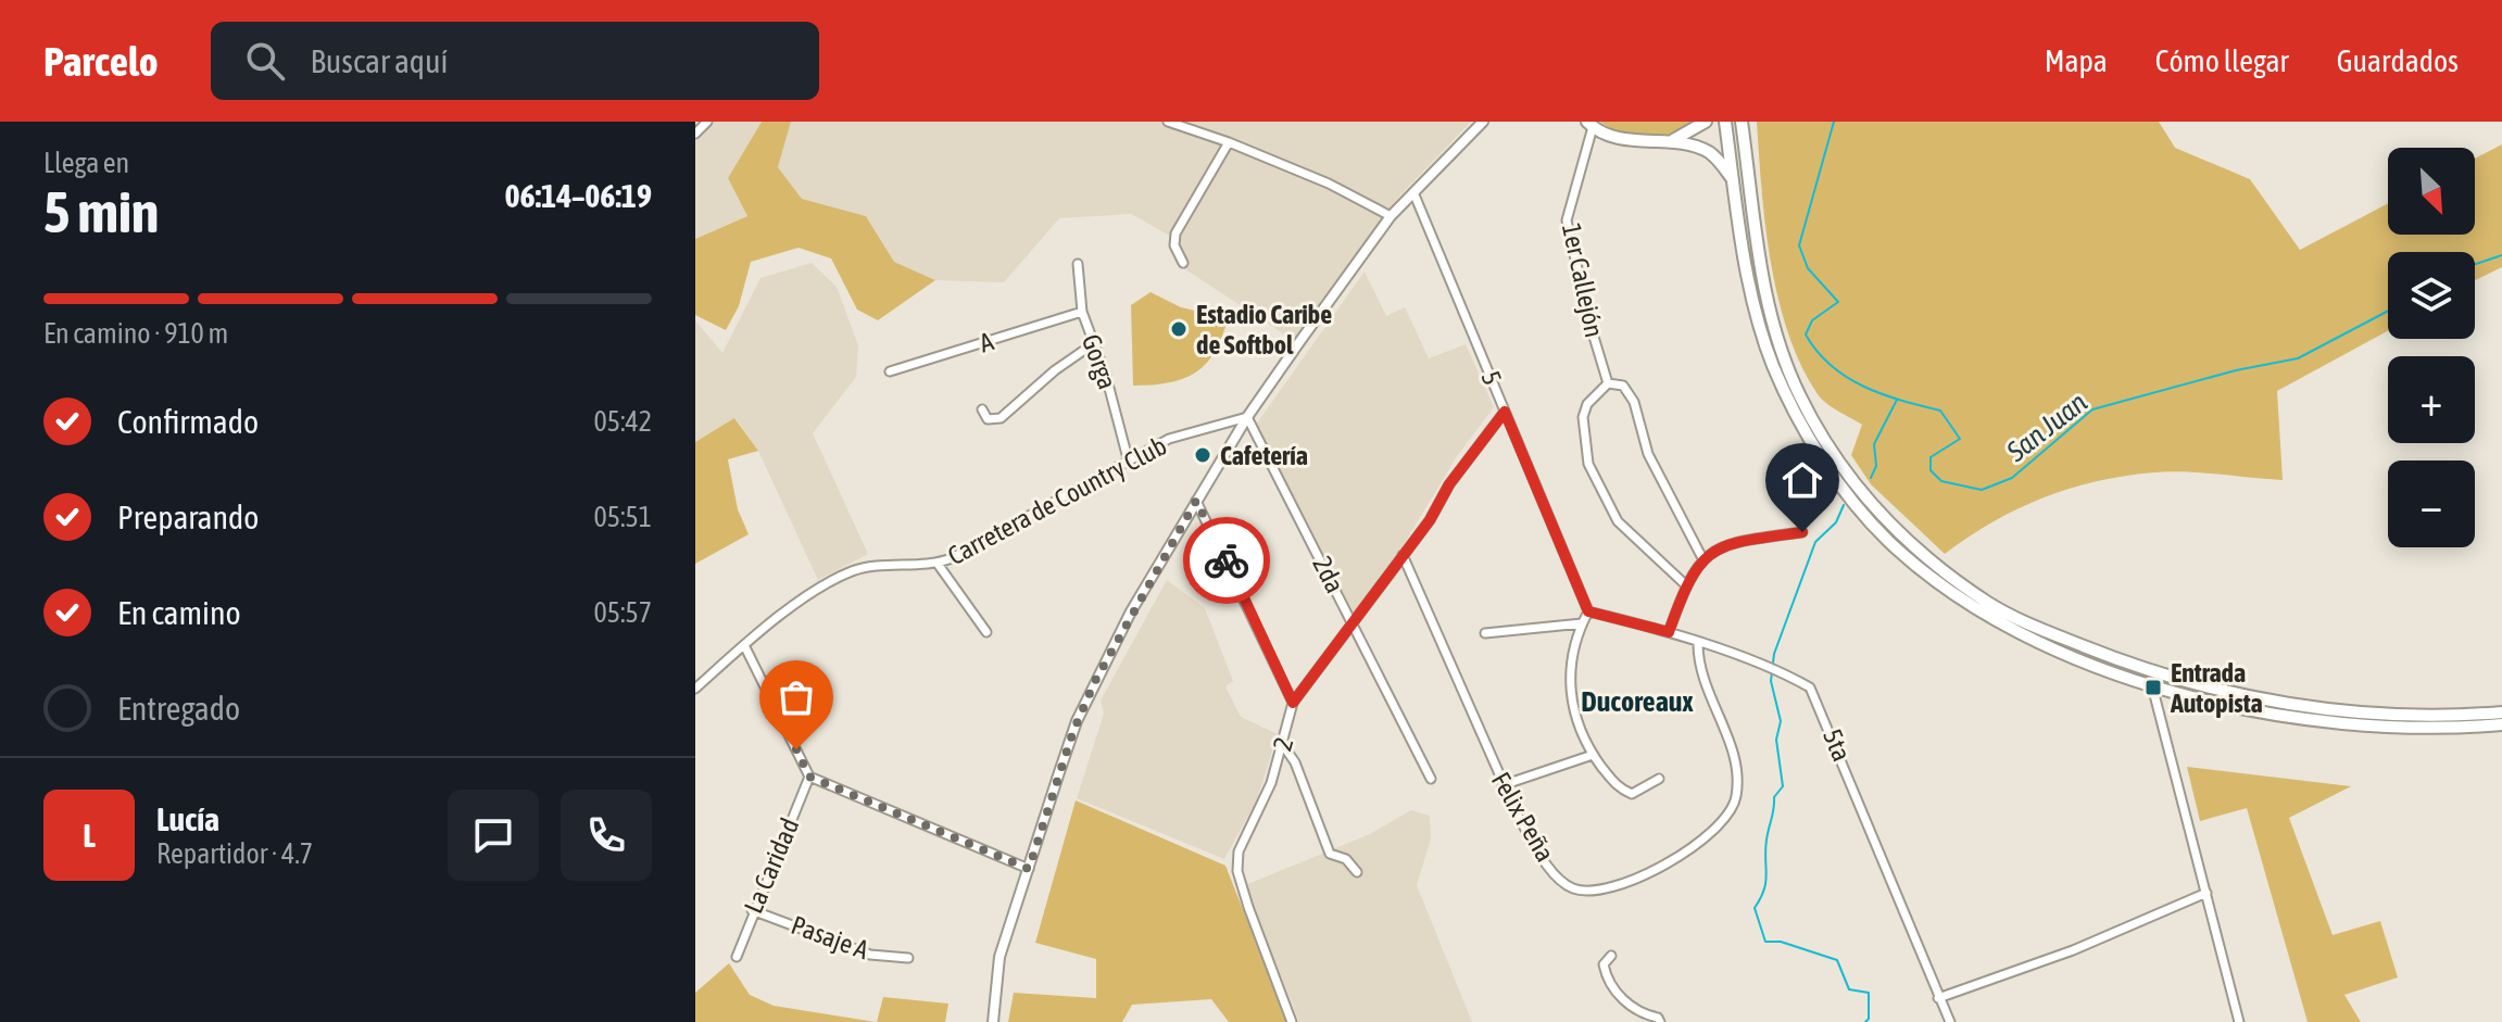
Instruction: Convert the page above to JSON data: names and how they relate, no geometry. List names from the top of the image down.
{
  "streets": {
    "street": [
      "1er Callejón",
      "A",
      "Gorga",
      "5",
      "Carretera de Country Club",
      "2da",
      "2",
      "5ta",
      "Felix Peña",
      "La Caridad",
      "Pasaje A"
    ]
  },
  "crossings": [
    ["A", "Gorga"],
    ["Gorga", "Carretera de Country Club"],
    ["5", "2"],
    ["5", "5ta"],
    ["Carretera de Country Club", "2da"],
    ["2da", "2"],
    ["2", "Felix Peña"],
    ["5ta", "Felix Peña"],
    ["La Caridad", "Pasaje A"]
  ],
  "districts": ["Ducoreaux"],
  "water": ["San Juan"],
  "places": {
    "other": ["Estadio Caribe de Softbol", "Cafetería"],
    "transit": ["Entrada Autopista"]
  },
  "north": "bottom right",
  "page": {
    "header": "Parcelo",
    "search": "Buscar aquí",
    "nav": ["Mapa", "Cómo llegar", "Guardados"],
    "heading": ["5 min", "Llega en", "06:14–06:19"],
    "panel": ["Lucía", "Repartidor · 4.7"],
    "map_buttons": ["+", "−"],
    "bar": "En camino · 910 m",
    "list": [
      ["Confirmado", "05:42"],
      ["Preparando", "05:51"],
      ["En camino", "05:57"],
      "Entregado"
    ],
    "round": "L"
  }
}
